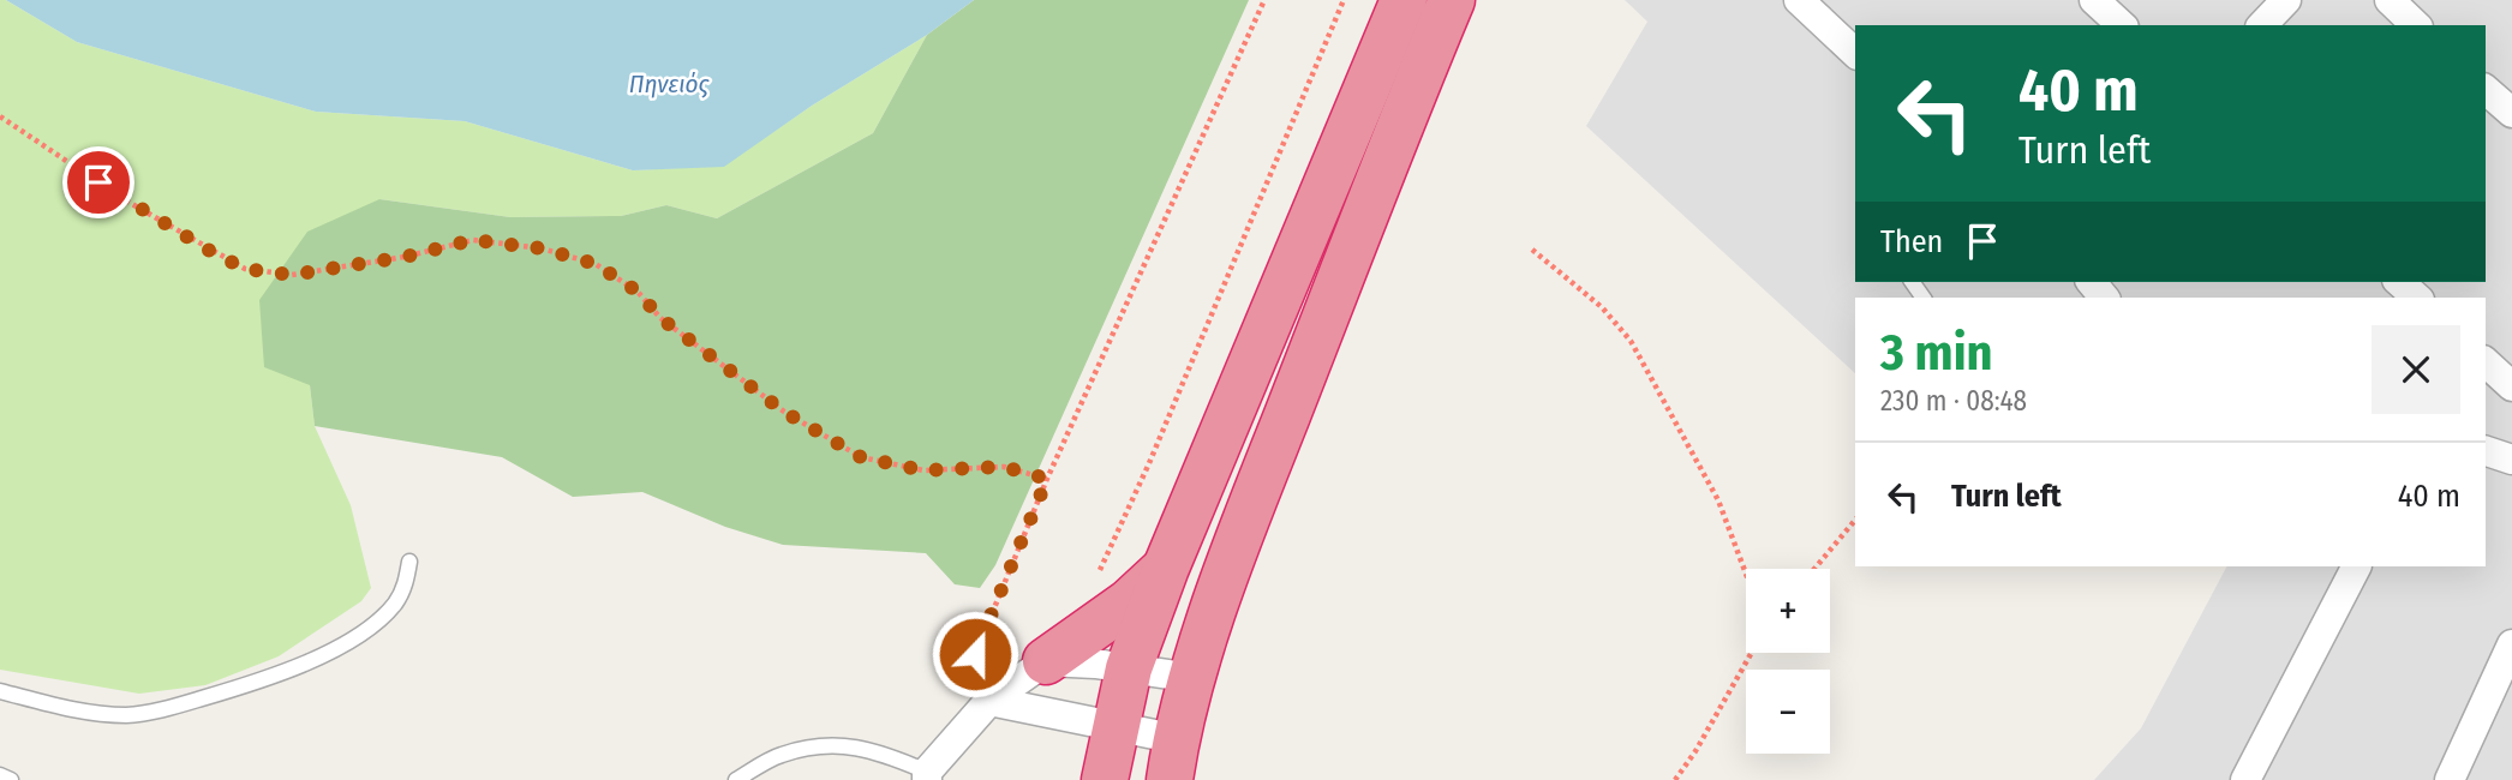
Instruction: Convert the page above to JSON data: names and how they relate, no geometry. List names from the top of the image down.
{
  "water": ["Πηνειός"],
  "page": {
    "turn": ["40 m", "Turn left"],
    "then": "Then",
    "heading": ["3 min", "230 m · 08:48"],
    "list": [
      {
        "name": "Turn left",
        "value": "40 m"
      }
    ],
    "map_buttons": ["+", "−"]
  }
}
